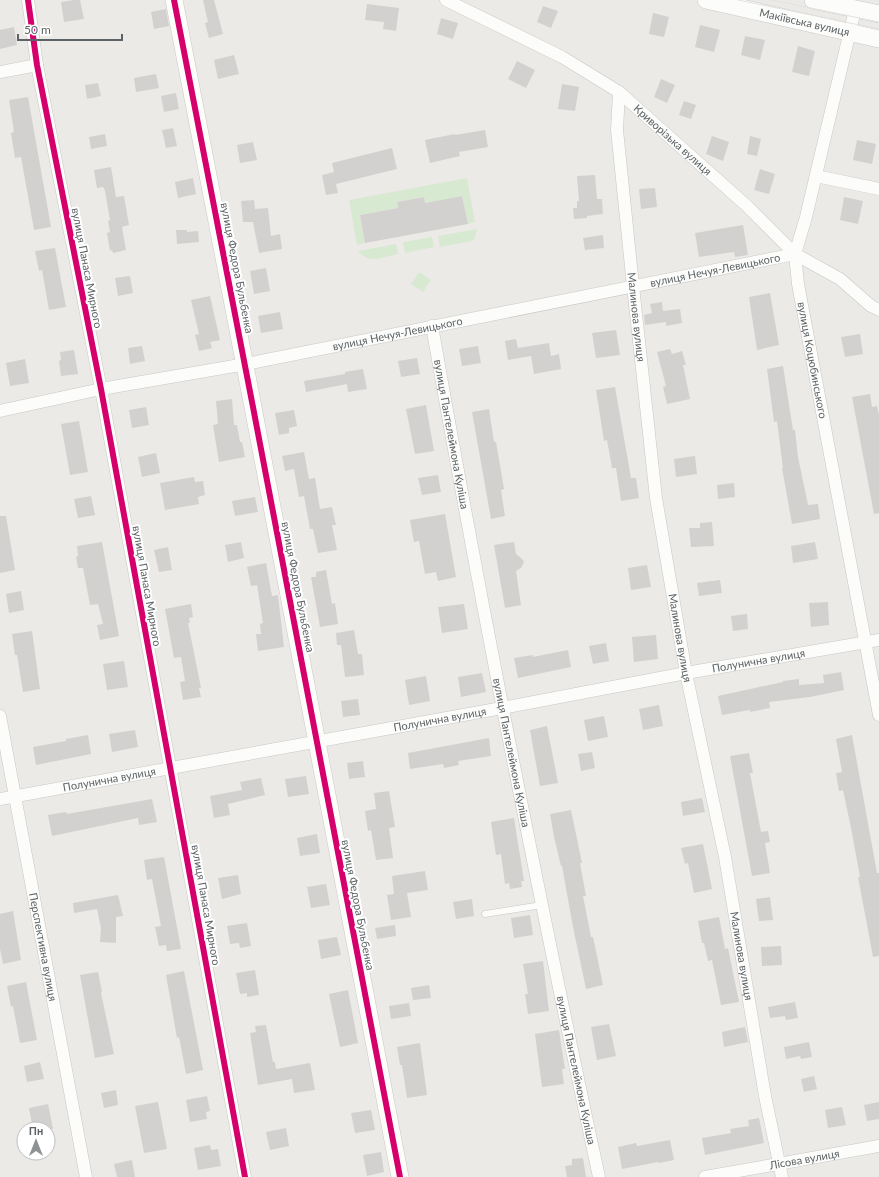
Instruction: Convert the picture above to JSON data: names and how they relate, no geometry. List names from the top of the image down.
{
  "streets": {
    "street": [
      "Макіївська вулиця",
      "Криворізька вулиця",
      "вулиця Панаса Мирного",
      "вулиця Федора Бульбенка",
      "вулиця Нечуя-Левицького",
      "Малинова вулиця",
      "вулиця Коцюбинського",
      "вулиця Пантелеймона Куліша",
      "Полунична вулиця",
      "Перспективна вулиця",
      "Лісова вулиця"
    ]
  },
  "crossings": [
    ["Макіївська вулиця", "вулиця Коцюбинського"],
    ["Криворізька вулиця", "вулиця Нечуя-Левицького"],
    ["Криворізька вулиця", "Малинова вулиця"],
    ["Криворізька вулиця", "вулиця Коцюбинського"],
    ["вулиця Панаса Мирного", "вулиця Нечуя-Левицького"],
    ["вулиця Панаса Мирного", "Полунична вулиця"],
    ["вулиця Федора Бульбенка", "вулиця Нечуя-Левицького"],
    ["вулиця Федора Бульбенка", "Полунична вулиця"],
    ["вулиця Нечуя-Левицького", "Малинова вулиця"],
    ["вулиця Нечуя-Левицького", "вулиця Коцюбинського"],
    ["вулиця Нечуя-Левицького", "вулиця Пантелеймона Куліша"],
    ["Малинова вулиця", "Полунична вулиця"],
    ["Малинова вулиця", "Лісова вулиця"],
    ["вулиця Коцюбинського", "Полунична вулиця"],
    ["вулиця Пантелеймона Куліша", "Полунична вулиця"],
    ["Полунична вулиця", "Перспективна вулиця"]
  ],
  "scale_bar": "50 m",
  "north": "top"
}
